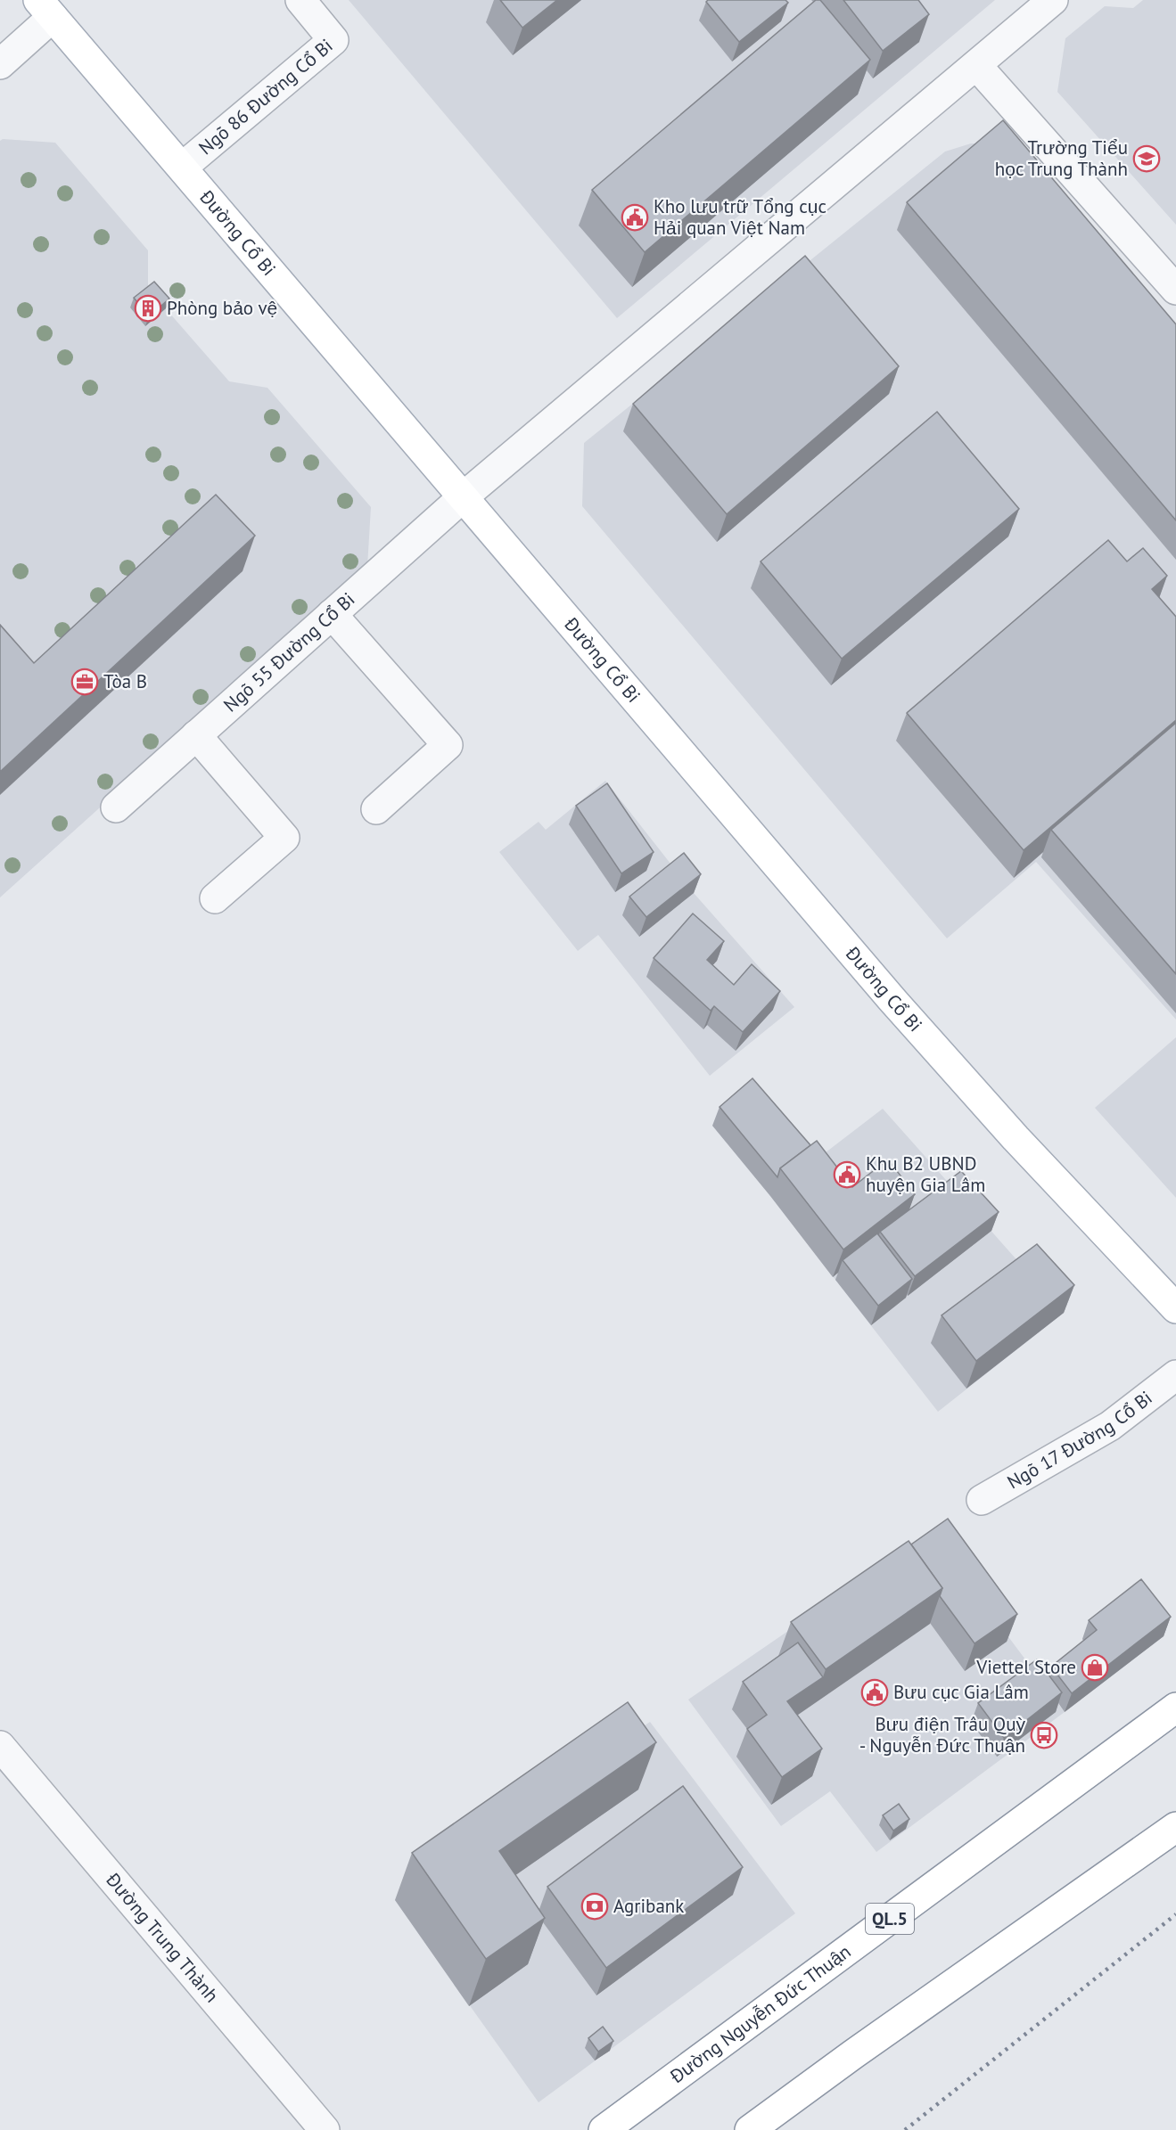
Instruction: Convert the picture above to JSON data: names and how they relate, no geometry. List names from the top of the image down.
{
  "streets": {
    "main road": ["Đường Cổ Bi", "QL.5", "Đường Nguyễn Đức Thuận"],
    "street": [
      "Ngõ 86 Đường Cổ Bi",
      "Ngõ 55 Đường Cổ Bi",
      "Ngõ 17 Đường Cổ Bi",
      "Đường Trung Thành"
    ]
  },
  "crossings": [
    ["Ngõ 86 Đường Cổ Bi", "Đường Cổ Bi"],
    ["Đường Cổ Bi", "Ngõ 55 Đường Cổ Bi"]
  ],
  "places": {
    "school or university": ["Trường Tiểu học Trung Thành"],
    "public building": ["Kho lưu trữ Tổng cục Hải quan Việt Nam", "Khu B2 UBND huyện Gia Lâm", "Bưu cục Gia Lâm"],
    "building": ["Phòng bảo vệ"],
    "office": ["Tòa B"],
    "shop": ["Viettel Store"],
    "bus stop": ["Bưu điện Trâu Quỳ - Nguyễn Đức Thuận"],
    "bank": ["Agribank"]
  }
}
